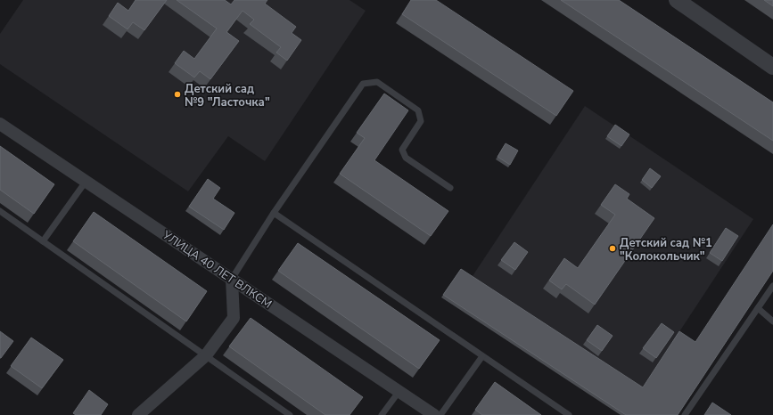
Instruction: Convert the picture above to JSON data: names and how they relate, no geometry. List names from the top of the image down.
{
  "streets": {
    "street": ["УЛИЦА 40 ЛЕТ ВЛКСМ"]
  },
  "places": ["Детский сад №9 \"Ласточка\"", "Детский сад №1 \"Колокольчик\""]
}
